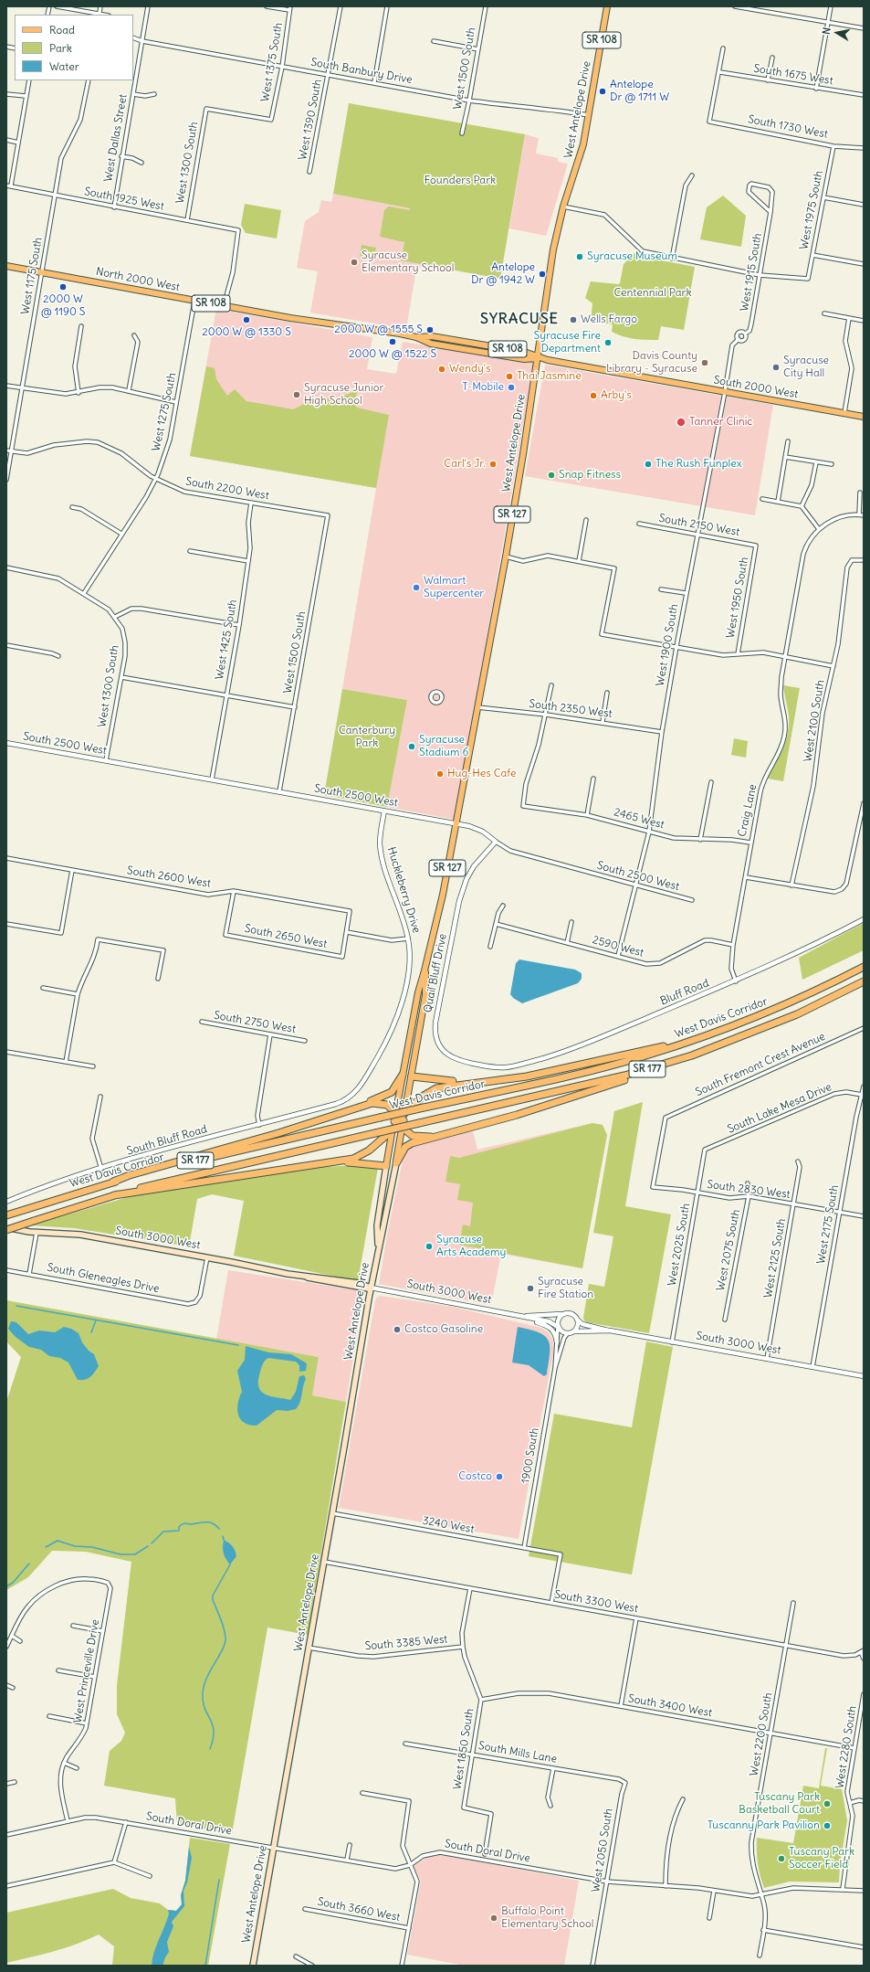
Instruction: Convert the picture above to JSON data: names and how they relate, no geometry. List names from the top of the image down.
{
  "streets": {
    "highway": ["West Davis Corridor", "SR 177"],
    "main road": [
      "SR 108",
      "West Antelope Drive",
      "North 2000 West",
      "South 2000 West",
      "SR 127",
      "South 3000 West"
    ],
    "street": [
      "West 1375 South",
      "West 1500 South",
      "South Banbury Drive",
      "South 1675 West",
      "West 1390 South",
      "South 1730 West",
      "West Dallas Street",
      "West 1300 South",
      "South 1925 West",
      "West 1975 South",
      "West 1915 South",
      "West 1175 South",
      "West 1275 South",
      "South 2200 West",
      "South 2150 West",
      "West 1950 South",
      "West 1425 South",
      "West 1900 South",
      "South 2350 West",
      "West 2100 South",
      "South 2500 West",
      "Craig Lane",
      "2465 West",
      "South 2600 West",
      "Huckleberry Drive",
      "South 2650 West",
      "2590 West",
      "Quail Bluff Drive",
      "Bluff Road",
      "South 2750 West",
      "South Fremont Crest Avenue",
      "South Lake Mesa Drive",
      "South Bluff Road",
      "South 2830 West",
      "West 2175 South",
      "West 2025 South",
      "West 2075 South",
      "West 2125 South",
      "South Gleneagles Drive",
      "1900 South",
      "3240 West",
      "South 3300 West",
      "South 3385 West",
      "West Princeville Drive",
      "South 3400 West",
      "West 2200 South",
      "West 2280 South",
      "West 1850 South",
      "South Mills Lane",
      "South Doral Drive",
      "West 2050 South",
      "South 3660 West"
    ]
  },
  "crossings": [
    ["West 1375 South", "South Banbury Drive"],
    ["West 1375 South", "West 1300 South"],
    ["West 1500 South", "South Banbury Drive"],
    ["West 1500 South", "South 2200 West"],
    ["West 1500 South", "South 2500 West"],
    ["South Banbury Drive", "West Antelope Drive"],
    ["South Banbury Drive", "West 1390 South"],
    ["South Banbury Drive", "West Dallas Street"],
    ["South 1675 West", "South 1730 West"],
    ["West Antelope Drive", "North 2000 West"],
    ["West Antelope Drive", "South 2000 West"],
    ["West Antelope Drive", "South 2350 West"],
    ["West Antelope Drive", "South 2500 West"],
    ["West Antelope Drive", "South 3000 West"],
    ["West Antelope Drive", "3240 West"],
    ["West Antelope Drive", "South 3300 West"],
    ["West Antelope Drive", "South 3385 West"],
    ["West Antelope Drive", "South Doral Drive"],
    ["South 1730 West", "West 1975 South"],
    ["West Dallas Street", "South 1925 West"],
    ["West 1300 South", "South 1925 West"],
    ["West 1300 South", "South 2500 West"],
    ["South 1925 West", "West 1175 South"],
    ["South 1925 West", "North 2000 West"],
    ["West 1975 South", "West 1915 South"],
    ["West 1175 South", "North 2000 West"],
    ["West 1175 South", "South 2200 West"],
    ["North 2000 West", "South 2000 West"],
    ["North 2000 West", "West 1275 South"],
    ["South 2000 West", "West 1900 South"],
    ["West 1275 South", "South 2200 West"],
    ["South 2200 West", "West 1425 South"],
    ["South 2150 West", "West 1950 South"],
    ["South 2150 West", "West 1900 South"],
    ["West 1425 South", "South 2500 West"],
    ["West 1900 South", "South 2350 West"],
    ["West 1900 South", "South 2500 West"],
    ["West 1900 South", "2465 West"],
    ["West 1900 South", "2590 West"],
    ["South 2350 West", "2465 West"],
    ["South 2500 West", "Huckleberry Drive"],
    ["South 2500 West", "Quail Bluff Drive"],
    ["Craig Lane", "2465 West"],
    ["Craig Lane", "2590 West"],
    ["Craig Lane", "Bluff Road"],
    ["South 2600 West", "South 2650 West"],
    ["Huckleberry Drive", "South Bluff Road"],
    ["Quail Bluff Drive", "Bluff Road"],
    ["South Fremont Crest Avenue", "South 2830 West"],
    ["SR 177", "South 3000 West"],
    ["South Lake Mesa Drive", "West 2175 South"],
    ["South Lake Mesa Drive", "West 2025 South"],
    ["South 2830 West", "West 2175 South"],
    ["South 2830 West", "West 2025 South"],
    ["South 2830 West", "West 2075 South"],
    ["South 2830 West", "West 2125 South"],
    ["West 2175 South", "South 3000 West"],
    ["South 3000 West", "West 2025 South"],
    ["South 3000 West", "West 2125 South"],
    ["South 3000 West", "South Gleneagles Drive"],
    ["1900 South", "3240 West"],
    ["3240 West", "South 3300 West"],
    ["South 3300 West", "West 2200 South"],
    ["South 3300 West", "West 1850 South"],
    ["South 3385 West", "West 1850 South"],
    ["West Princeville Drive", "South Doral Drive"],
    ["South 3400 West", "West 2200 South"],
    ["South 3400 West", "West 2280 South"],
    ["South 3400 West", "West 1850 South"],
    ["West 2200 South", "South Doral Drive"],
    ["West 2280 South", "South Doral Drive"],
    ["West 1850 South", "South Mills Lane"],
    ["South Mills Lane", "West 2050 South"],
    ["South Doral Drive", "West 2050 South"]
  ],
  "districts": ["SYRACUSE"],
  "parks": ["Founders Park", "Centennial Park", "Canterbury Park"],
  "places": [
    "Antelope Dr @ 1711 W",
    "Syracuse Museum",
    "Syracuse Elementary School",
    "Antelope Dr @ 1942 W",
    "2000 W @ 1190 S",
    "2000 W @ 1330 S",
    "Wells Fargo",
    "2000 W @ 1555 S",
    "2000 W @ 1522 S",
    "Syracuse Fire Department",
    "Davis County Library - Syracuse",
    "Syracuse City Hall",
    "Wendy's",
    "Thai Jasmine",
    "T-Mobile",
    "Syracuse Junior High School",
    "Arby's",
    "Tanner Clinic",
    "Carl's Jr.",
    "The Rush Funplex",
    "Snap Fitness",
    "Walmart Supercenter",
    "Syracuse Stadium 6",
    "Hug-Hes Cafe",
    "Syracuse Arts Academy",
    "Syracuse Fire Station",
    "Costco Gasoline",
    "Costco",
    "Tuscany Park Basketball Court",
    "Tuscanny Park Pavilion",
    "Tuscany Park Soccer Field",
    "Buffalo Point Elementary School"
  ],
  "legend": ["Road", "Park", "Water"],
  "north": "left"
}
